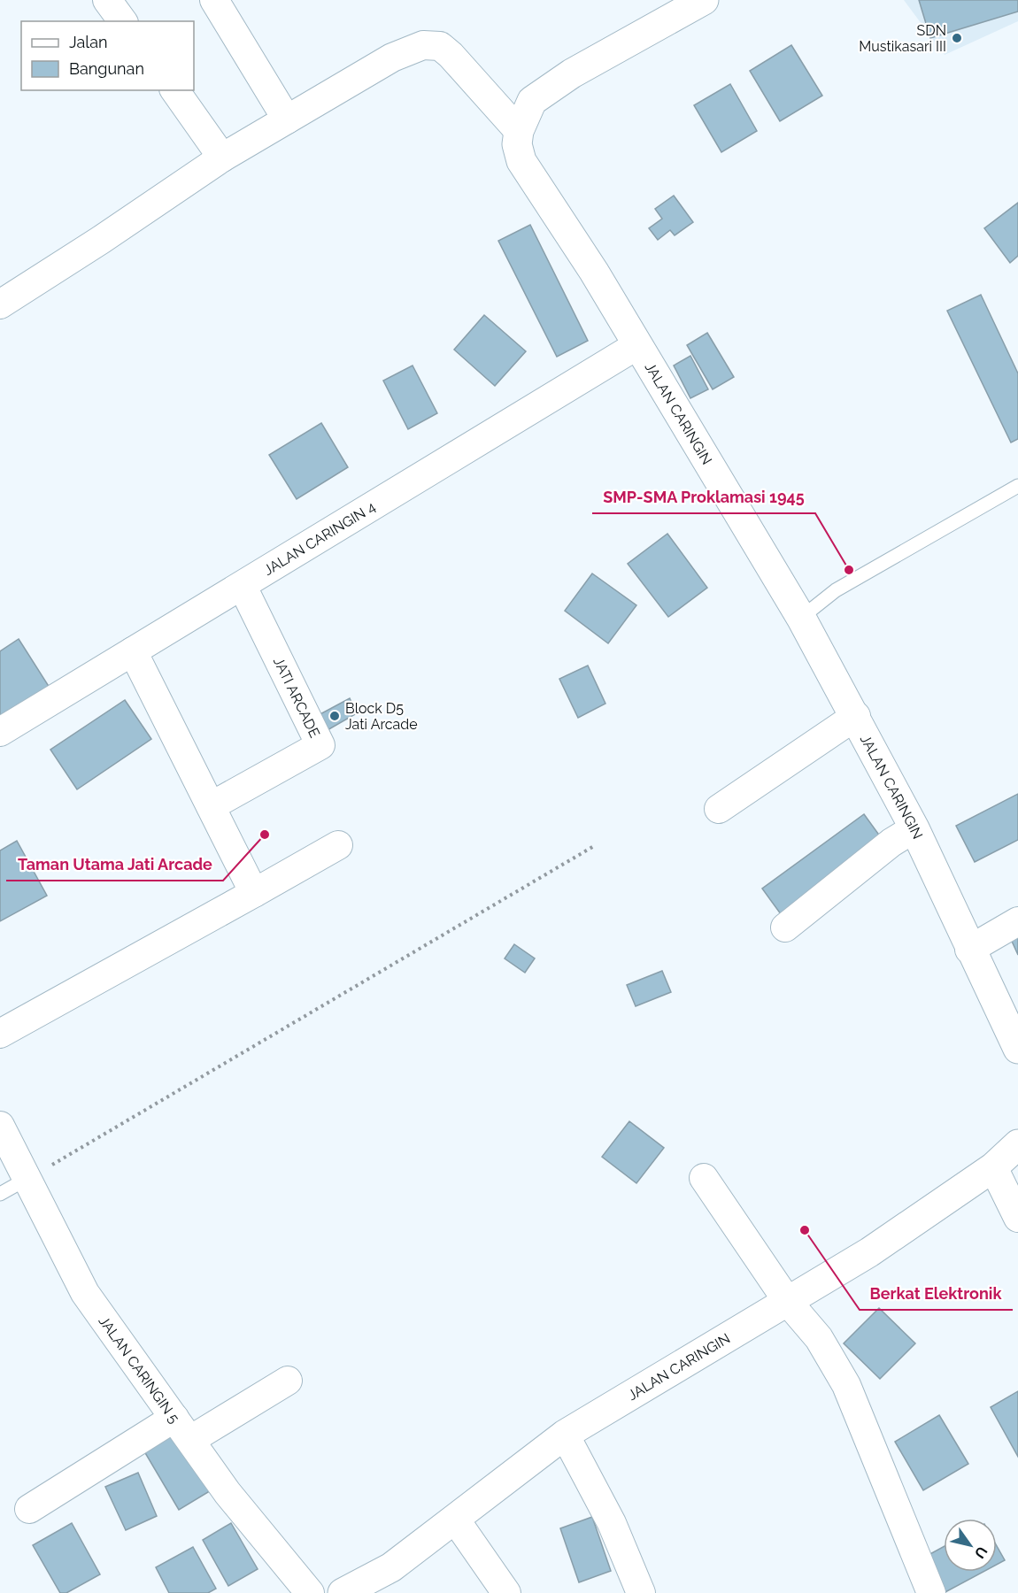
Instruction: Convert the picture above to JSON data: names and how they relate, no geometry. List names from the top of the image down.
{
  "streets": {
    "street": [
      "JALAN CARINGIN",
      "JALAN CARINGIN 4",
      "JATI ARCADE",
      "JALAN CARINGIN 5"
    ]
  },
  "crossings": [
    ["JALAN CARINGIN", "JALAN CARINGIN 4"]
  ],
  "places": [
    "SDN Mustikasari III",
    "SMP-SMA Proklamasi 1945",
    "Block D5 Jati Arcade",
    "Taman Utama Jati Arcade",
    "Berkat Elektronik"
  ],
  "legend": ["Jalan", "Bangunan"],
  "north": "bottom right"
}
